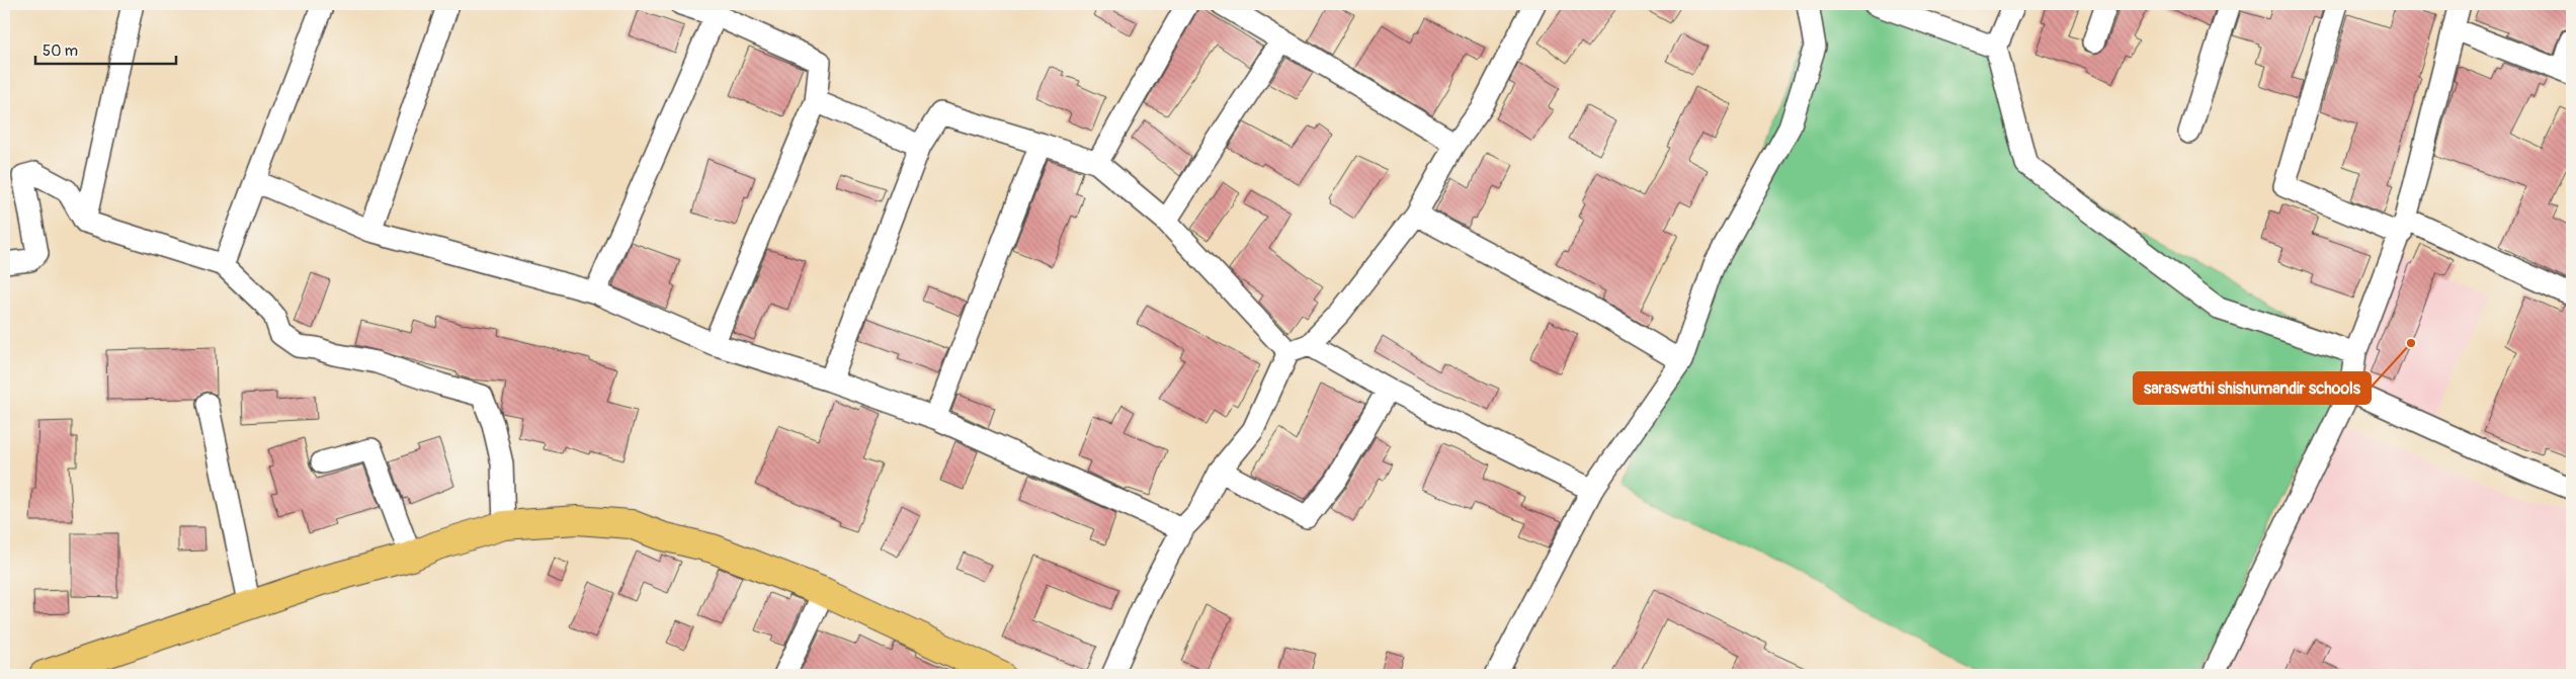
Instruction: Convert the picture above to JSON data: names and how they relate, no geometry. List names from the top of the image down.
{
  "places": ["saraswathi shishumandir schools"],
  "scale_bar": "50 m"
}
